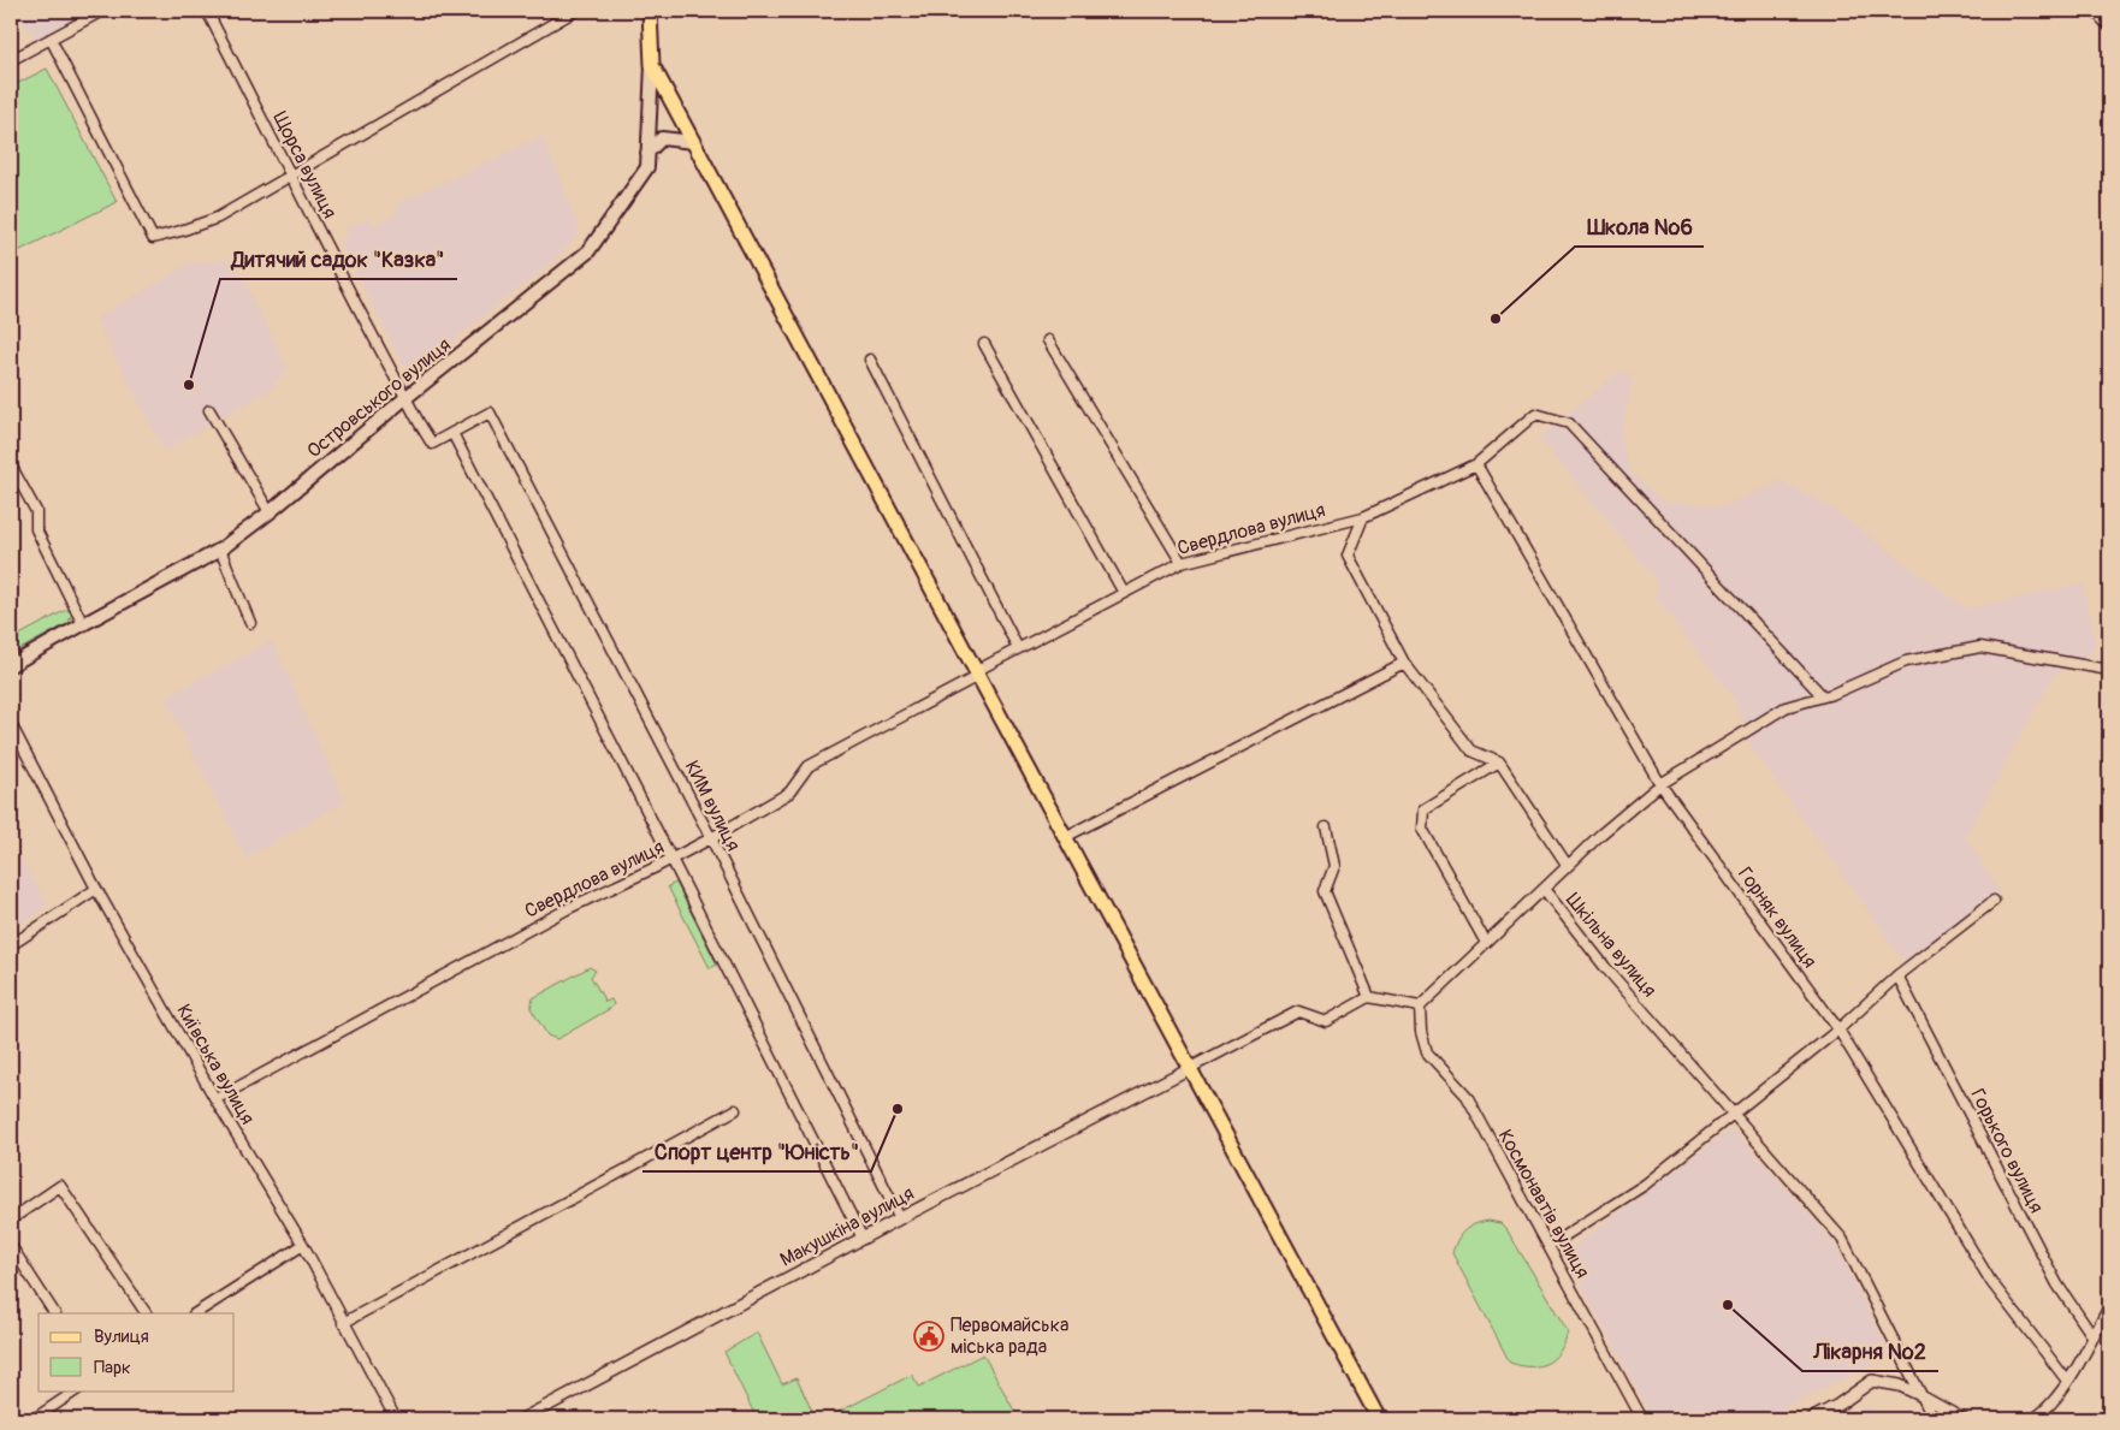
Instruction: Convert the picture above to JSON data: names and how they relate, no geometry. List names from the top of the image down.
{
  "streets": {
    "main road": ["Островського вулиця"],
    "street": [
      "Щорса вулиця",
      "Свердлова вулиця",
      "КИМ вулиця",
      "Горняк вулиця",
      "Шкільна вулиця",
      "Київська вулиця",
      "Горького вулиця",
      "Космонавтів вулиця",
      "Макушкіна вулиця"
    ]
  },
  "crossings": [
    ["Щорса вулиця", "Островського вулиця"],
    ["Щорса вулиця", "КИМ вулиця"],
    ["Свердлова вулиця", "КИМ вулиця"],
    ["Свердлова вулиця", "Горняк вулиця"],
    ["Свердлова вулиця", "Київська вулиця"],
    ["КИМ вулиця", "Макушкіна вулиця"]
  ],
  "places": {
    "other": [
      "Школа №6",
      "Дитячий садок \"Казка\"",
      "Спорт центр \"Юність\"",
      "Лікарня №2"
    ],
    "public building": ["Первомайська міська рада"]
  },
  "legend": ["Вулиця", "Парк"]
}
